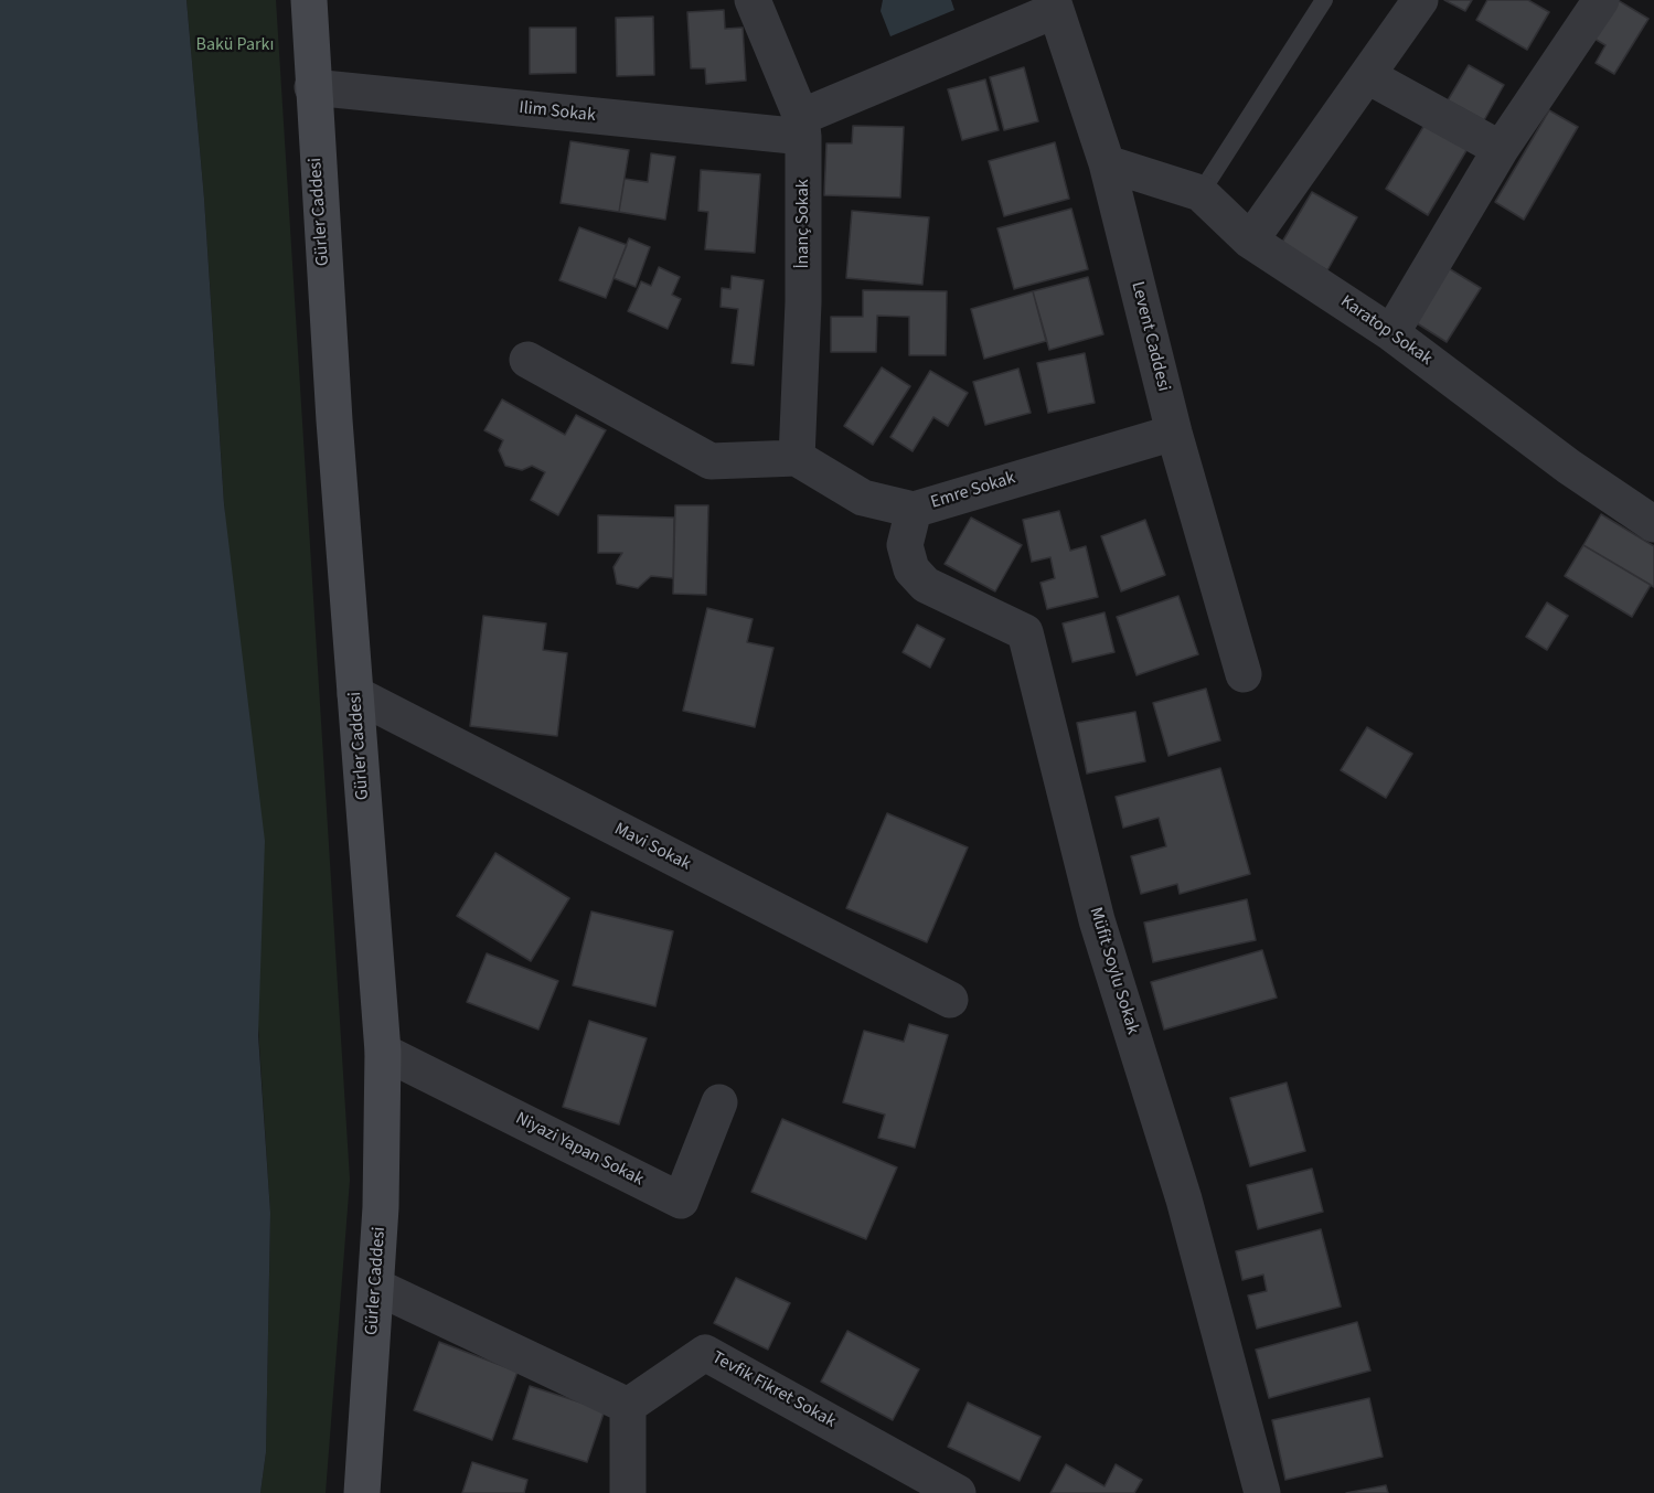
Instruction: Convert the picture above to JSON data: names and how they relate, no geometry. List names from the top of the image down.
{
  "streets": {
    "street": [
      "Ilim Sokak",
      "Gürler Caddesi",
      "İnanç Sokak",
      "Karatop Sokak",
      "Levent Caddesi",
      "Emre Sokak",
      "Mavi Sokak",
      "Müfit Soylu Sokak",
      "Niyazi Yapan Sokak",
      "Tevfik Fikret Sokak"
    ]
  },
  "crossings": [
    ["Ilim Sokak", "Gürler Caddesi"],
    ["Ilim Sokak", "İnanç Sokak"],
    ["Ilim Sokak", "Levent Caddesi"],
    ["Gürler Caddesi", "Mavi Sokak"],
    ["Gürler Caddesi", "Niyazi Yapan Sokak"],
    ["İnanç Sokak", "Emre Sokak"],
    ["Karatop Sokak", "Levent Caddesi"],
    ["Levent Caddesi", "Emre Sokak"],
    ["Emre Sokak", "Müfit Soylu Sokak"]
  ],
  "parks": ["Bakü Parkı"]
}
